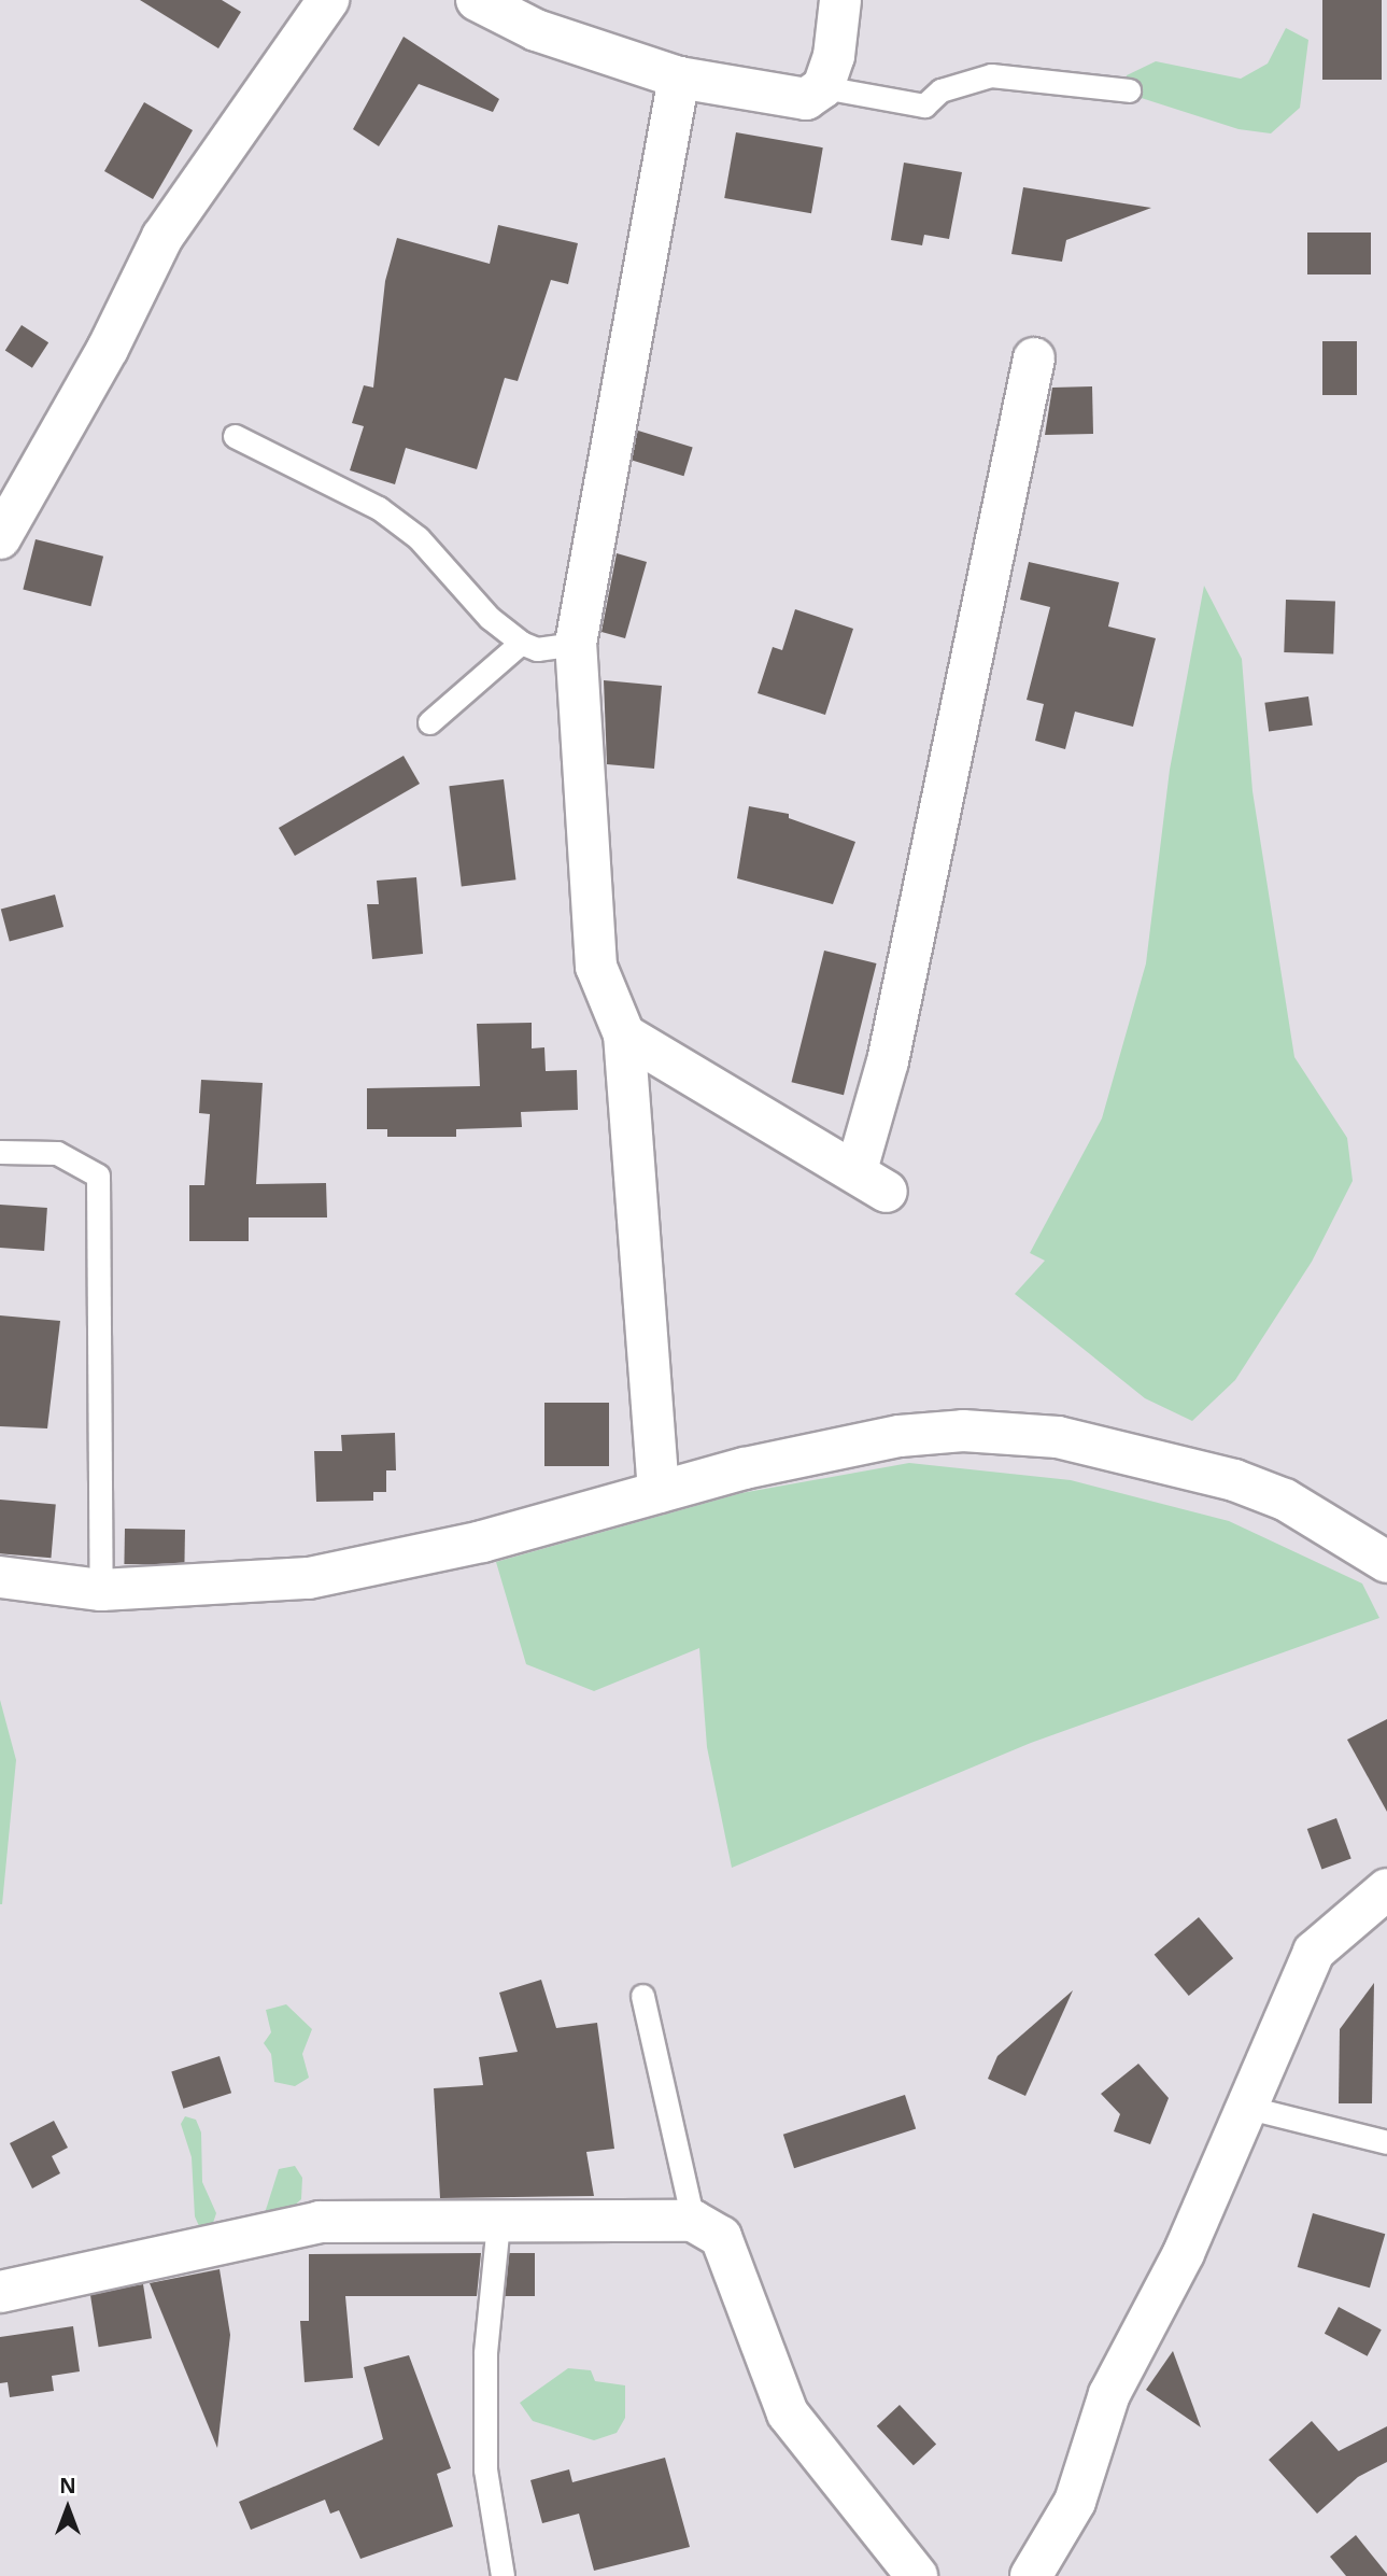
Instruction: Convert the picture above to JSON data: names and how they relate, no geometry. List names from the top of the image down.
{
  "north": "top"
}
